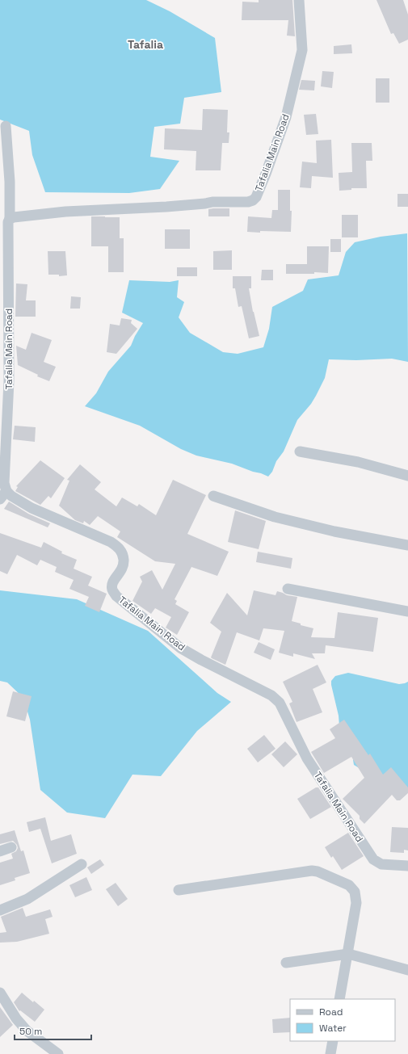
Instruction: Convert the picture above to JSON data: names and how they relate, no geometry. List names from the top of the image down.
{
  "streets": {
    "street": ["Tafalia Main Road"]
  },
  "districts": ["Tafalia"],
  "legend": ["Road", "Water"],
  "scale_bar": "50 m"
}
